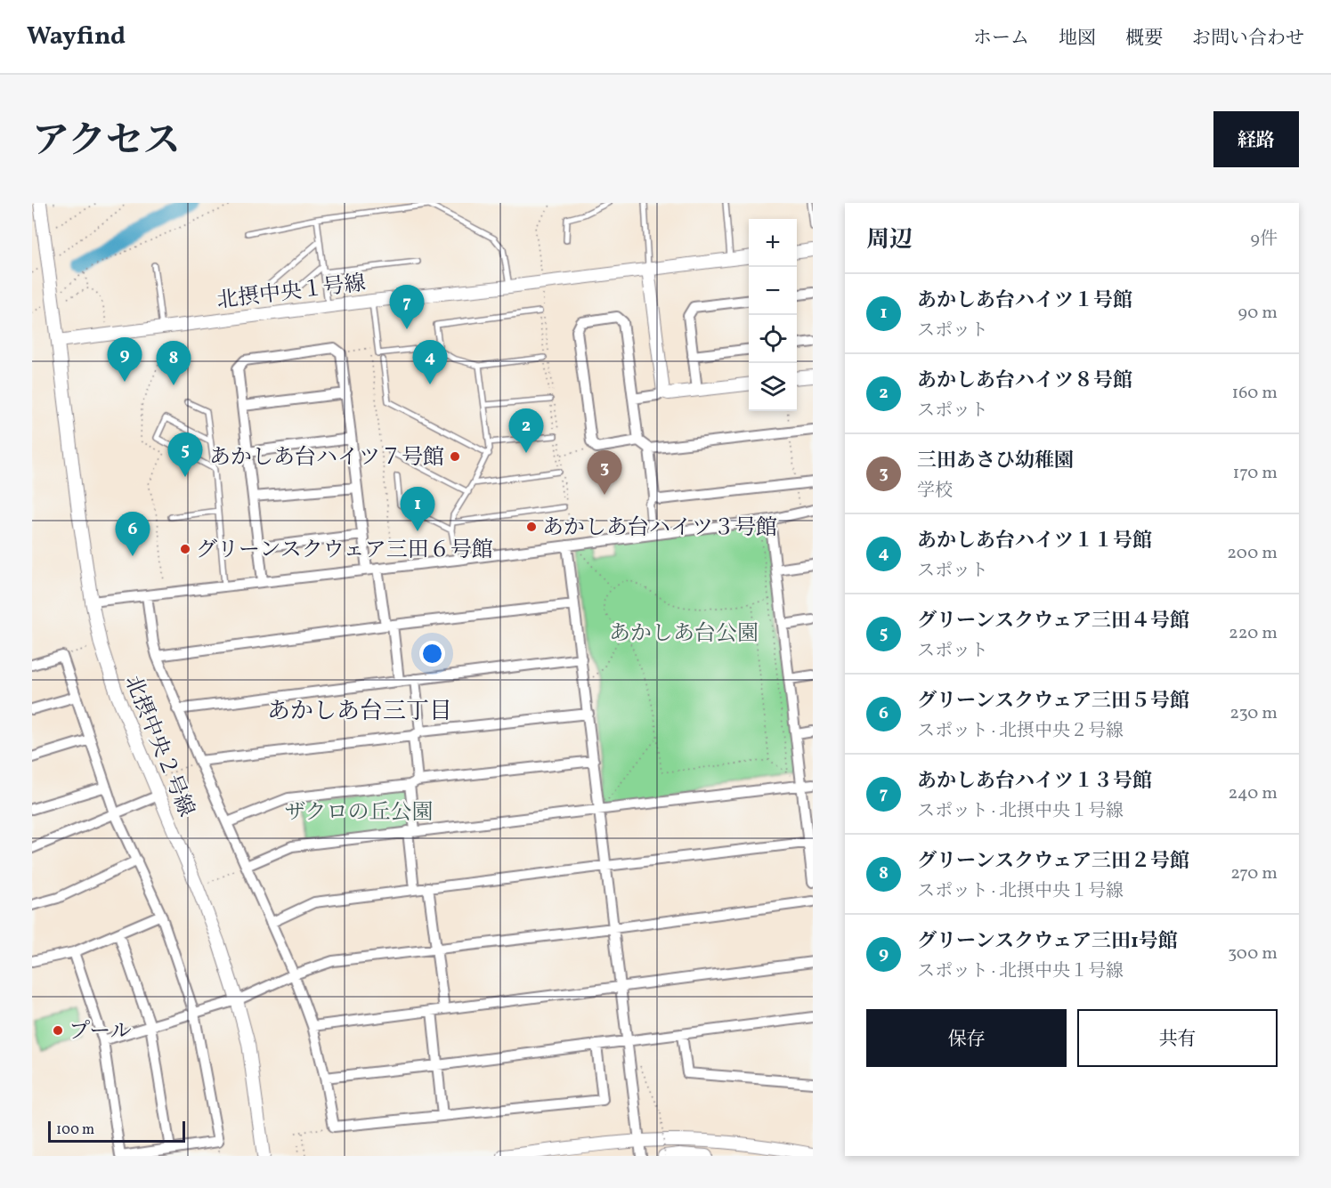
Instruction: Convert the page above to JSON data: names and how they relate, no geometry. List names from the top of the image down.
{
  "streets": {
    "street": ["北摂中央１号線", "北摂中央２号線"]
  },
  "crossings": [
    ["北摂中央１号線", "北摂中央２号線"]
  ],
  "districts": ["あかしあ台三丁目"],
  "parks": ["あかしあ台公園", "ザクロの丘公園"],
  "places": [
    "あかしあ台ハイツ７号館",
    "あかしあ台ハイツ３号館",
    "グリーンスクウェア三田６号館",
    "プール"
  ],
  "scale_bar": "100 m",
  "page": {
    "header": "Wayfind",
    "nav": [
      "ホーム",
      "地図",
      "概要",
      "お問い合わせ"
    ],
    "title": "アクセス",
    "buttons": [
      "経路",
      ["保存", "共有"]
    ],
    "heading": ["周辺", "9件"],
    "map_buttons": ["+", "−"],
    "list": [
      {
        "mark": "1",
        "name": "あかしあ台ハイツ１号館",
        "note": "スポット",
        "value": "90 m"
      },
      {
        "mark": "2",
        "name": "あかしあ台ハイツ８号館",
        "note": "スポット",
        "value": "160 m"
      },
      {
        "mark": "3",
        "name": "三田あさひ幼稚園",
        "note": "学校",
        "value": "170 m"
      },
      {
        "mark": "4",
        "name": "あかしあ台ハイツ１１号館",
        "note": "スポット",
        "value": "200 m"
      },
      {
        "mark": "5",
        "name": "グリーンスクウェア三田４号館",
        "note": "スポット",
        "value": "220 m"
      },
      {
        "mark": "6",
        "name": "グリーンスクウェア三田５号館",
        "note": "スポット · 北摂中央２号線",
        "value": "230 m"
      },
      {
        "mark": "7",
        "name": "あかしあ台ハイツ１３号館",
        "note": "スポット · 北摂中央１号線",
        "value": "240 m"
      },
      {
        "mark": "8",
        "name": "グリーンスクウェア三田２号館",
        "note": "スポット · 北摂中央１号線",
        "value": "270 m"
      },
      {
        "mark": "9",
        "name": "グリーンスクウェア三田1号館",
        "note": "スポット · 北摂中央１号線",
        "value": "300 m"
      }
    ],
    "pins": [
      "7",
      "9",
      "4",
      "8",
      "2",
      "5",
      "3",
      "1",
      "6"
    ],
    "scale": "100 m"
  }
}
